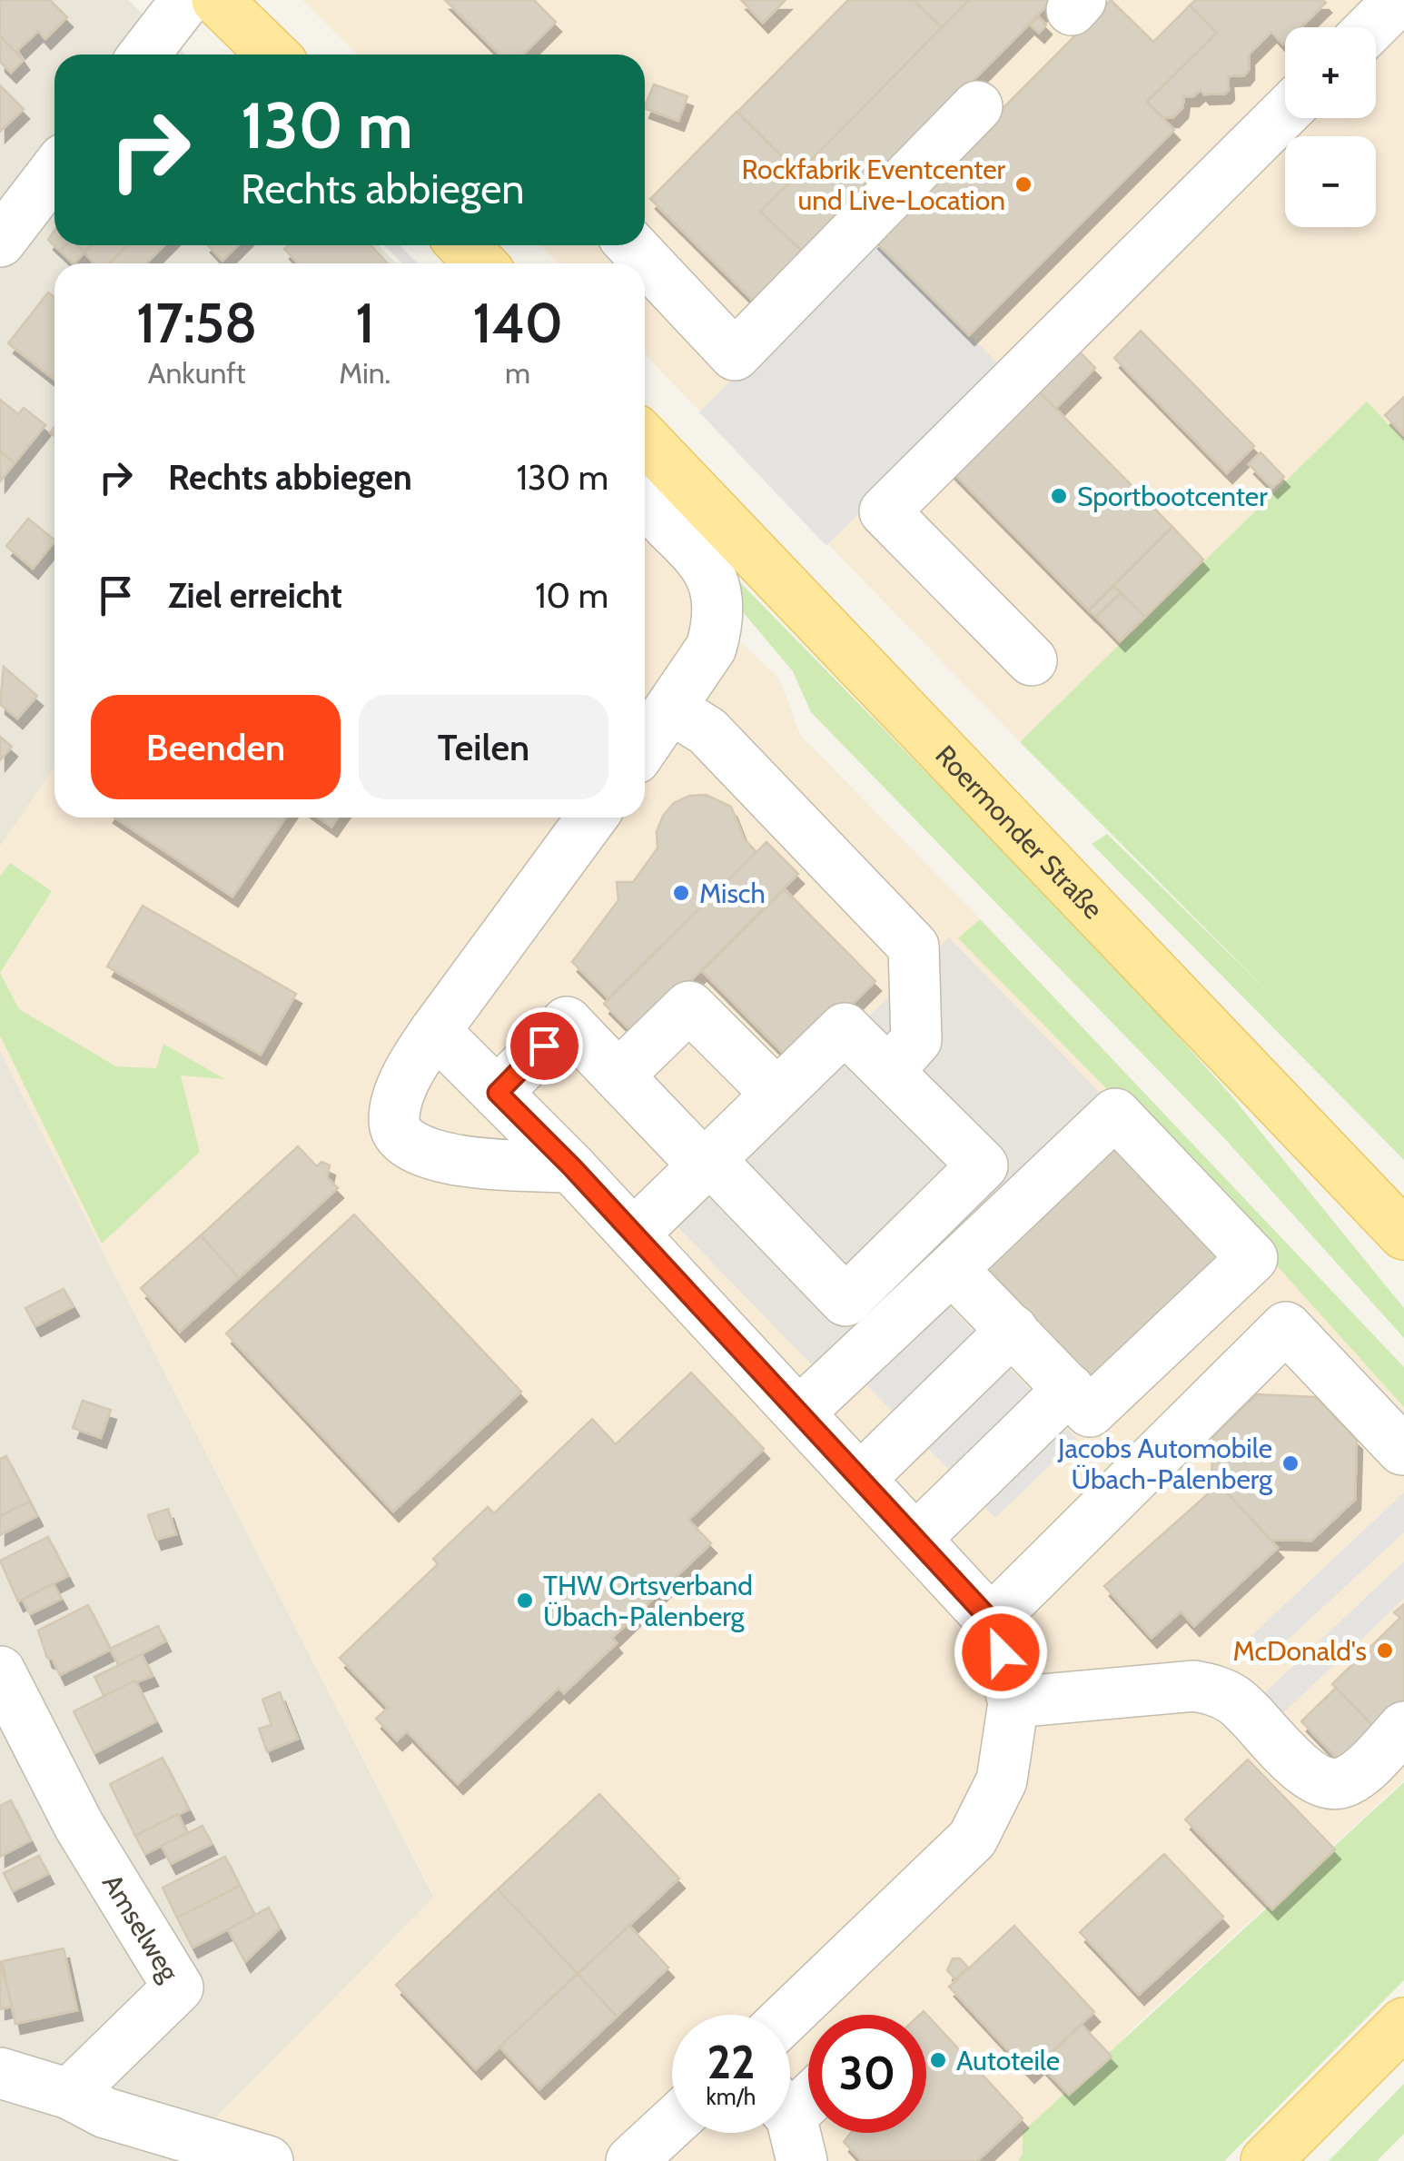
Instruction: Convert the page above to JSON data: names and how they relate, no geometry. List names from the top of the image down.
{
  "streets": {
    "main road": ["Roermonder Straße"],
    "street": ["Amselweg"]
  },
  "places": [
    "Rockfabrik Eventcenter und Live-Location",
    "Sportbootcenter",
    "Misch",
    "Jacobs Automobile Übach-Palenberg",
    "THW Ortsverband Übach-Palenberg",
    "McDonald's",
    "Autoteile"
  ],
  "page": {
    "map_buttons": ["+", "−"],
    "turn": ["130 m", "Rechts abbiegen"],
    "eta": [
      "17:58",
      "Ankunft",
      "1",
      "Min.",
      "140",
      "m"
    ],
    "list": [
      {
        "name": "Rechts abbiegen",
        "value": "130 m"
      },
      {
        "name": "Ziel erreicht",
        "value": "10 m"
      }
    ],
    "buttons": ["Beenden", "Teilen"],
    "speed": "22 km/h",
    "limit": "30"
  }
}
